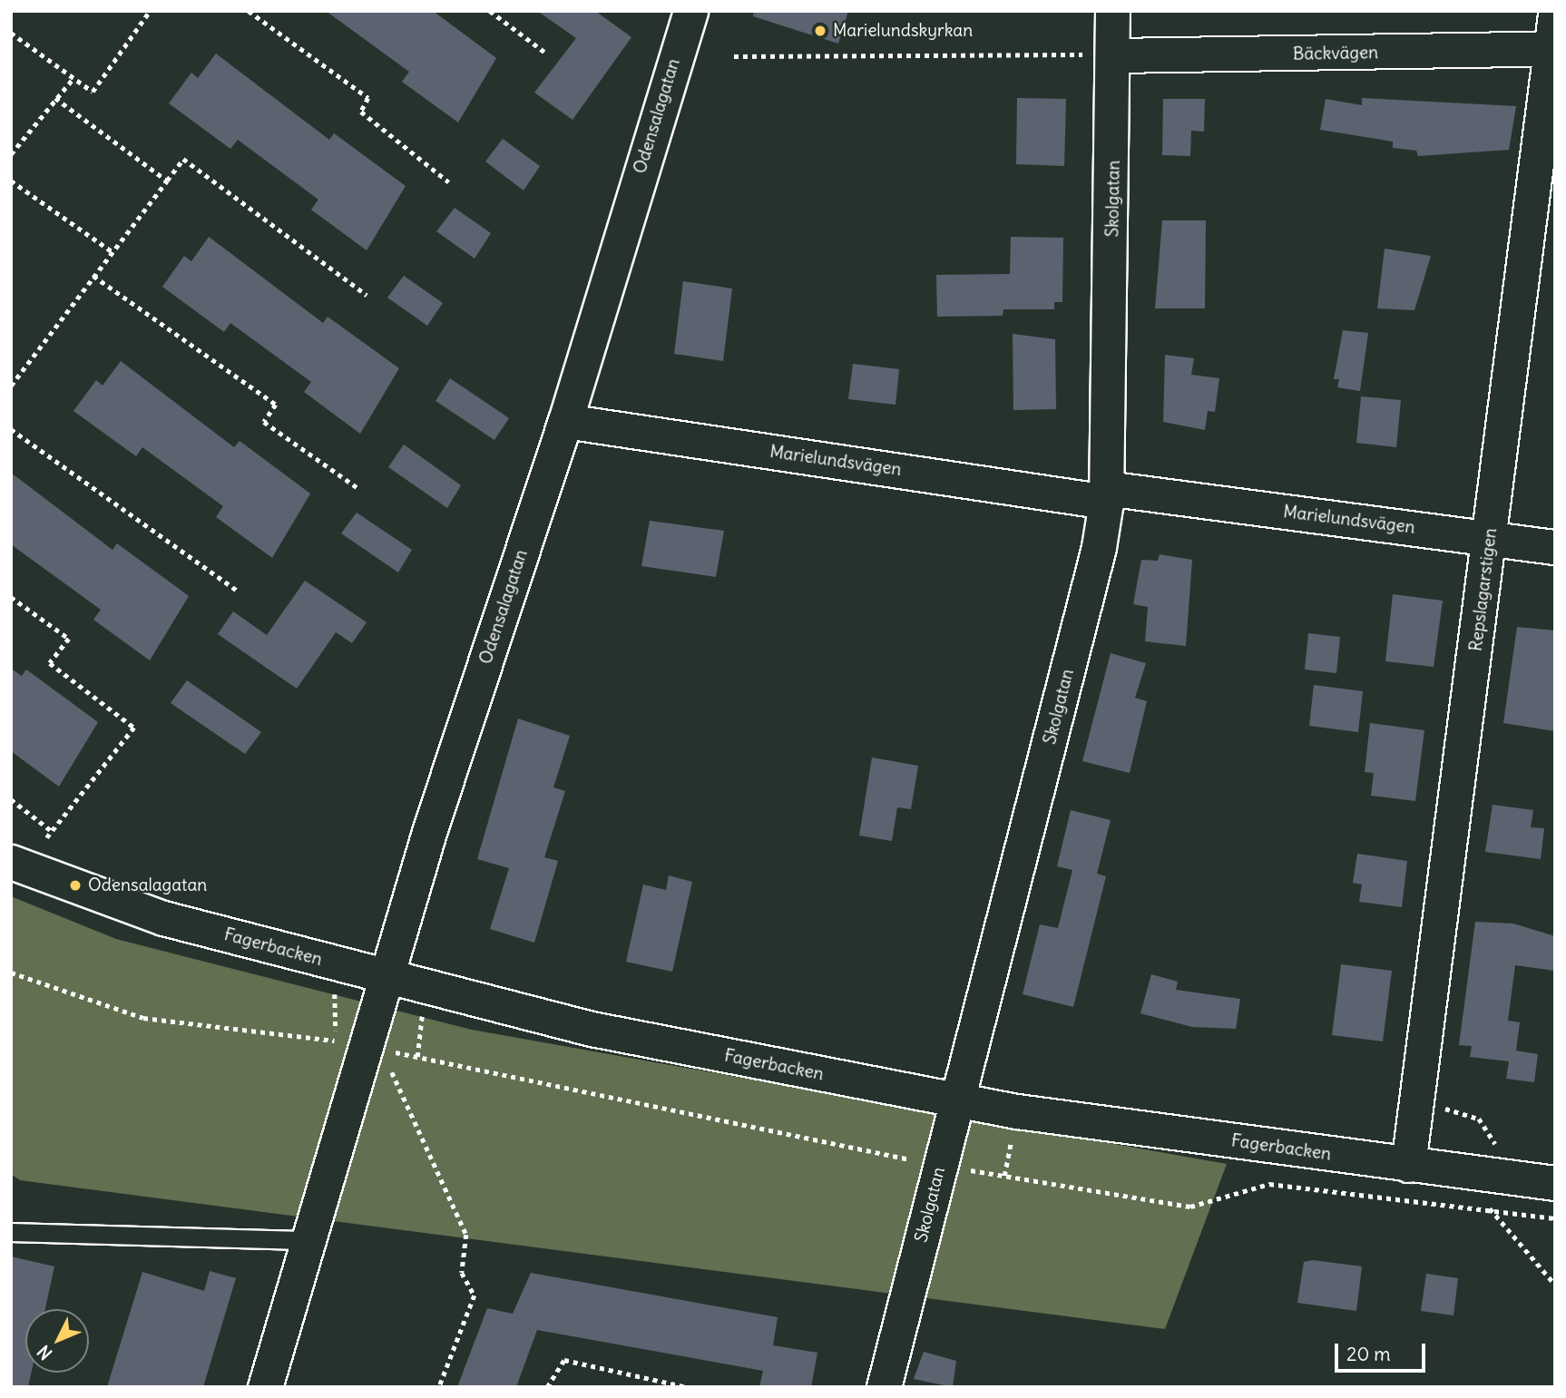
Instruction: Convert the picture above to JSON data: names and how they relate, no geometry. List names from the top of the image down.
{
  "streets": {
    "street": [
      "Bäckvägen",
      "Odensalagatan",
      "Skolgatan",
      "Marielundsvägen",
      "Repslagarstigen",
      "Fagerbacken"
    ]
  },
  "crossings": [
    ["Bäckvägen", "Skolgatan"],
    ["Bäckvägen", "Repslagarstigen"],
    ["Odensalagatan", "Marielundsvägen"],
    ["Odensalagatan", "Fagerbacken"],
    ["Skolgatan", "Marielundsvägen"],
    ["Skolgatan", "Fagerbacken"],
    ["Marielundsvägen", "Repslagarstigen"],
    ["Repslagarstigen", "Fagerbacken"]
  ],
  "places": ["Marielundskyrkan", "Odensalagatan"],
  "scale_bar": "20 m",
  "north": "bottom left"
}
